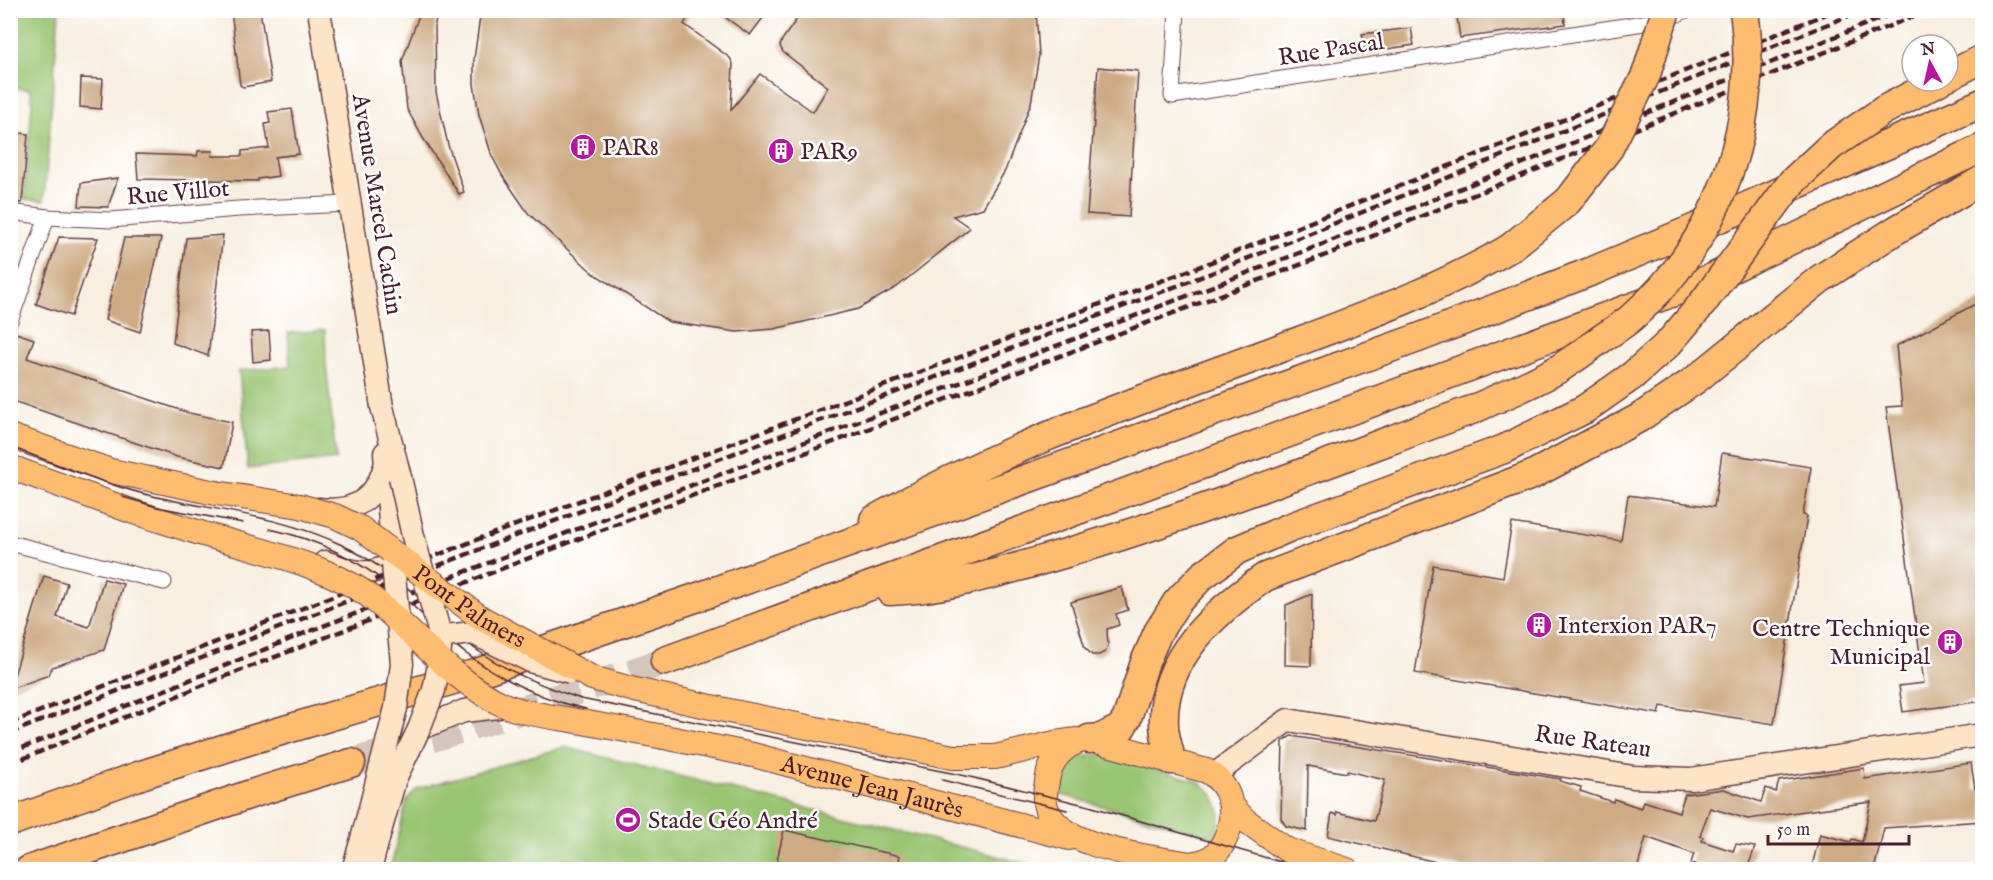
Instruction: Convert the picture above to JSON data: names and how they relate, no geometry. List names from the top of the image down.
{
  "streets": {
    "main road": ["Pont Palmers", "Avenue Jean Jaurès"],
    "street": [
      "Rue Pascal",
      "Rue Villot",
      "Avenue Marcel Cachin",
      "Rue Rateau"
    ]
  },
  "crossings": [
    ["Rue Villot", "Avenue Marcel Cachin"],
    ["Avenue Marcel Cachin", "Pont Palmers"],
    ["Avenue Marcel Cachin", "Avenue Jean Jaurès"],
    ["Pont Palmers", "Avenue Jean Jaurès"]
  ],
  "places": {
    "building": [
      "PAR8",
      "PAR9",
      "Interxion PAR7",
      "Centre Technique Municipal"
    ],
    "sports": ["Stade Géo André"]
  },
  "scale_bar": "50 m",
  "north": "top"
}
